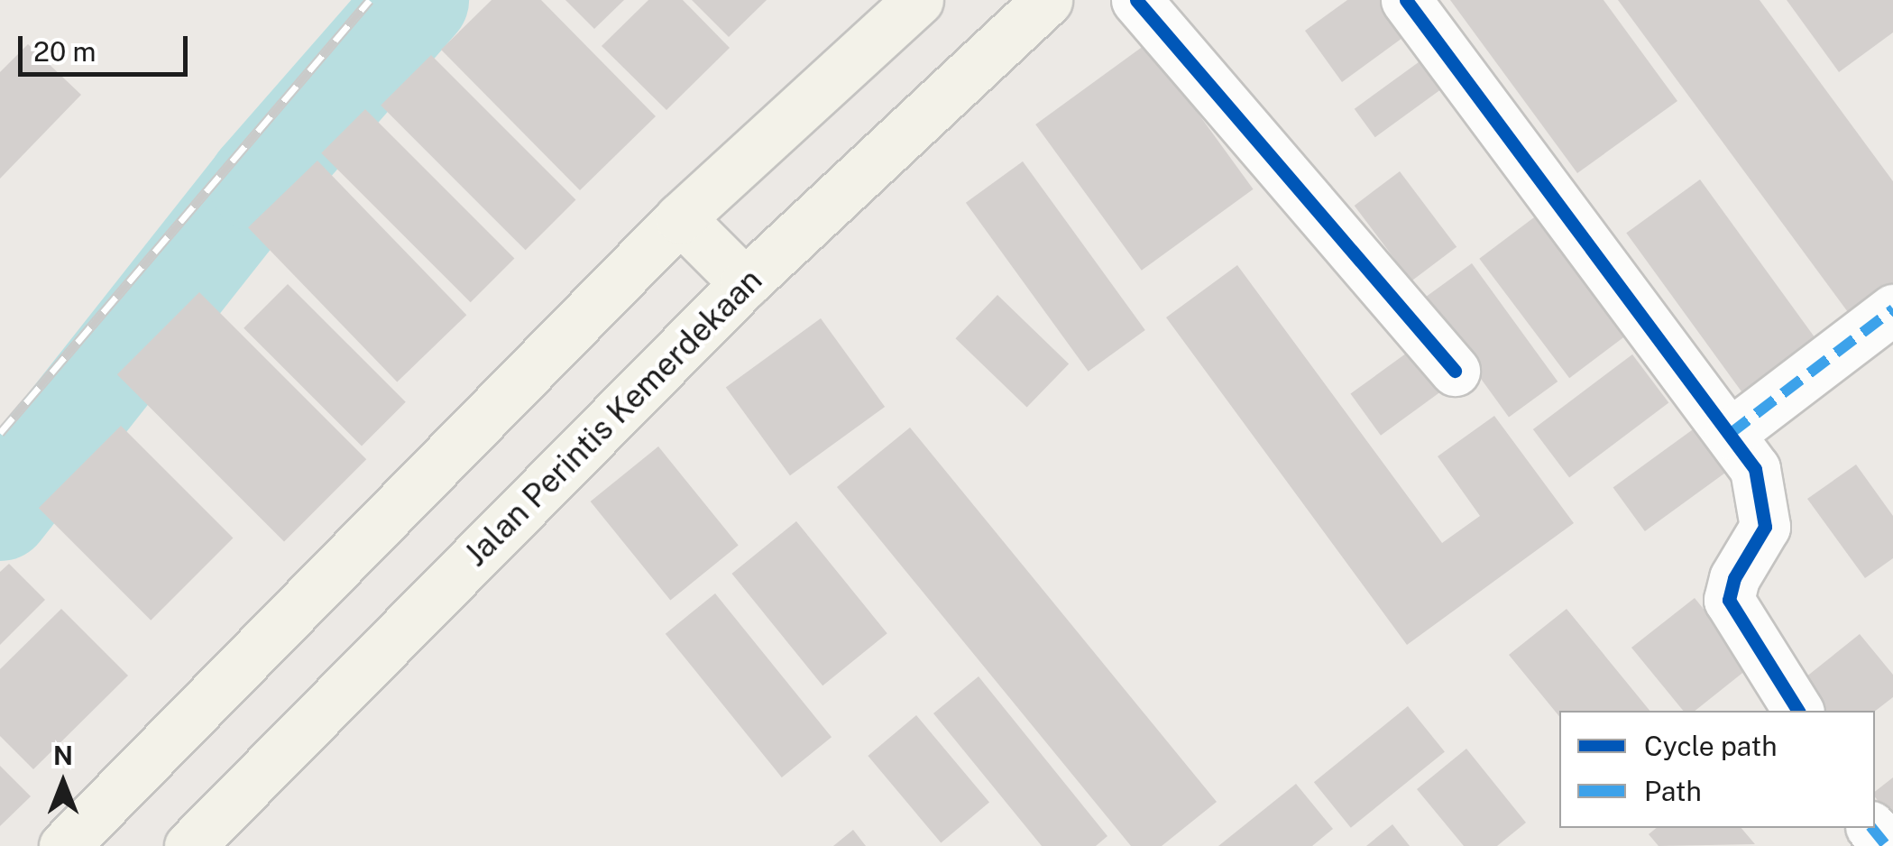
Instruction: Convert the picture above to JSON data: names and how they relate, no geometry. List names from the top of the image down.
{
  "streets": {
    "main road": ["Jalan Perintis Kemerdekaan"]
  },
  "legend": ["Cycle path", "Path"],
  "scale_bar": "20 m",
  "north": "top"
}
